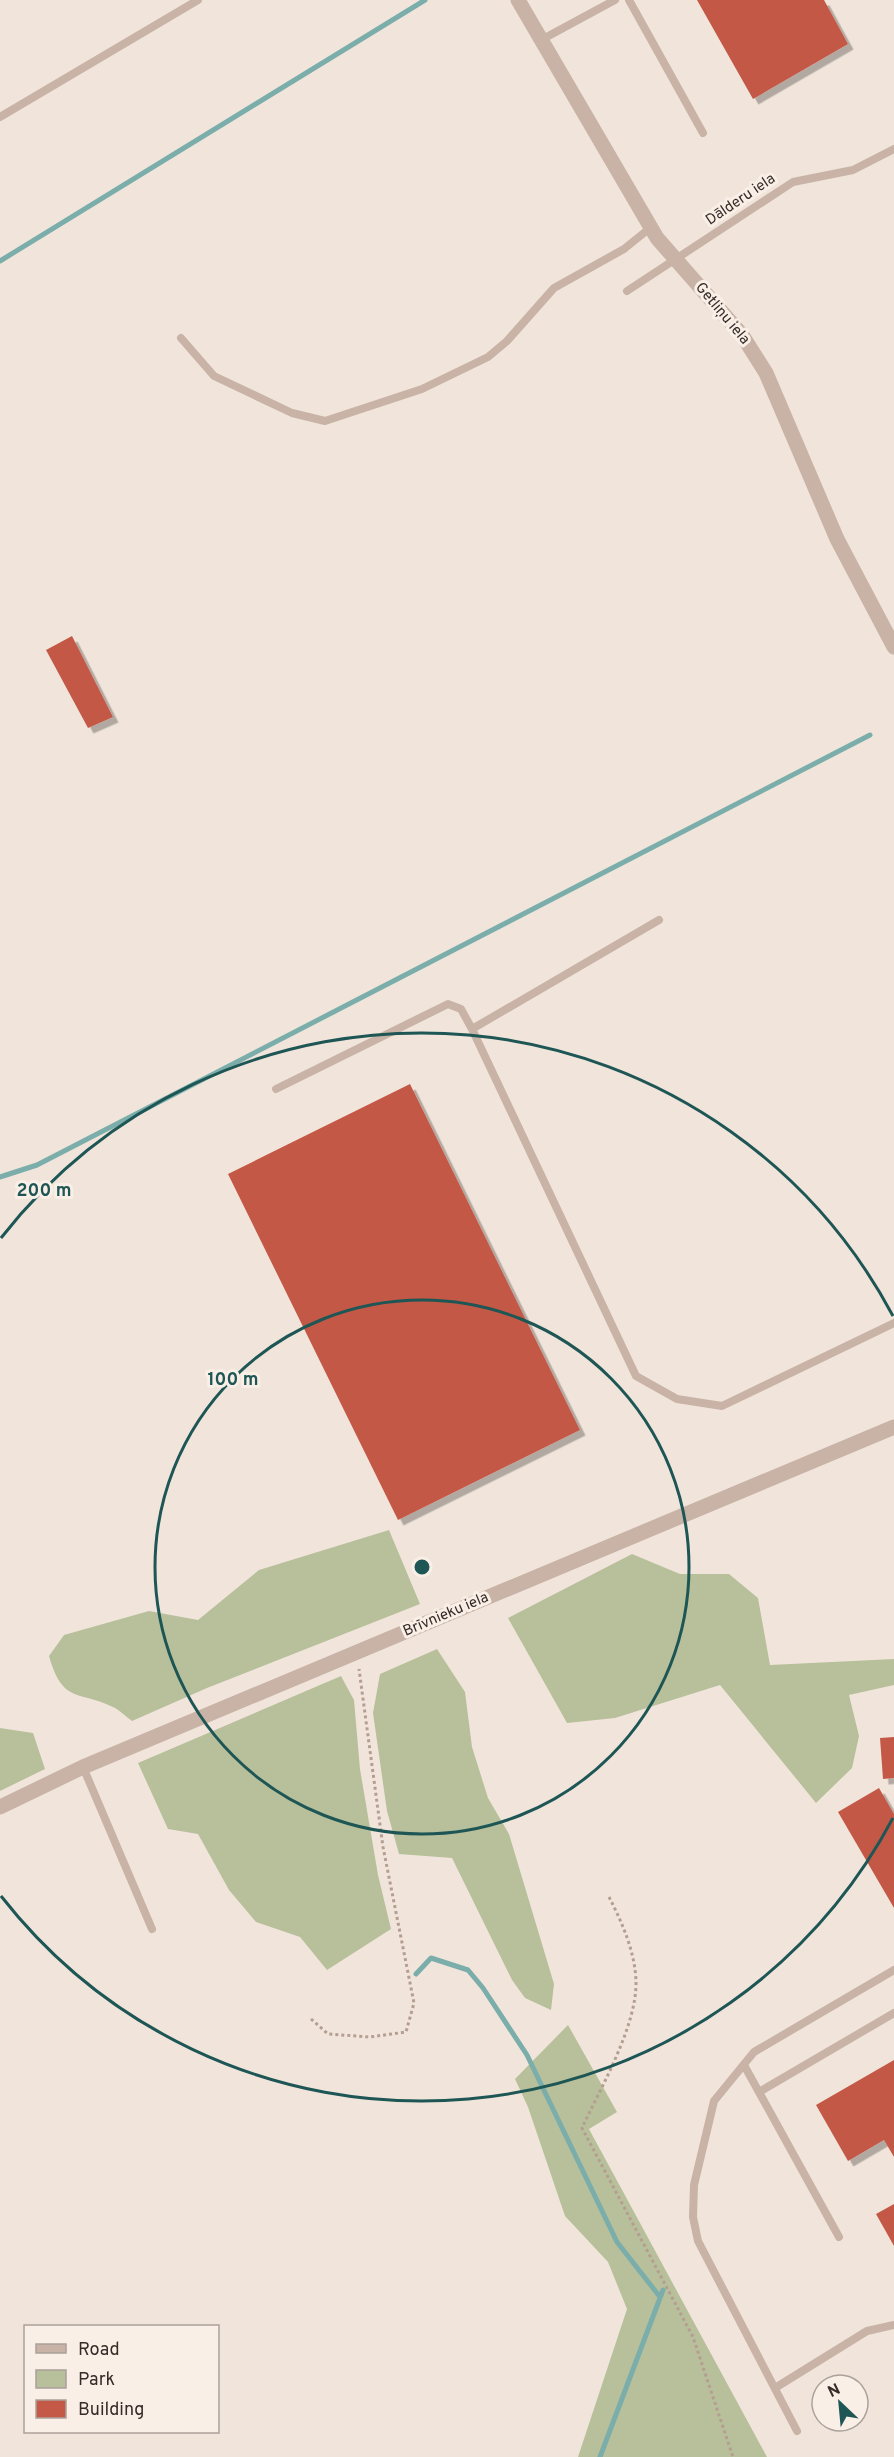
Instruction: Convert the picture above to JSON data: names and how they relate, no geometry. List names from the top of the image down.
{
  "streets": {
    "street": ["Getliņu iela", "Brīvnieku iela"],
    "lane": ["Dālderu iela"]
  },
  "crossings": [
    ["Dālderu iela", "Getliņu iela"]
  ],
  "legend": ["Road", "Park", "Building"],
  "north": "top left",
  "rings": ["200 m", "100 m"]
}
